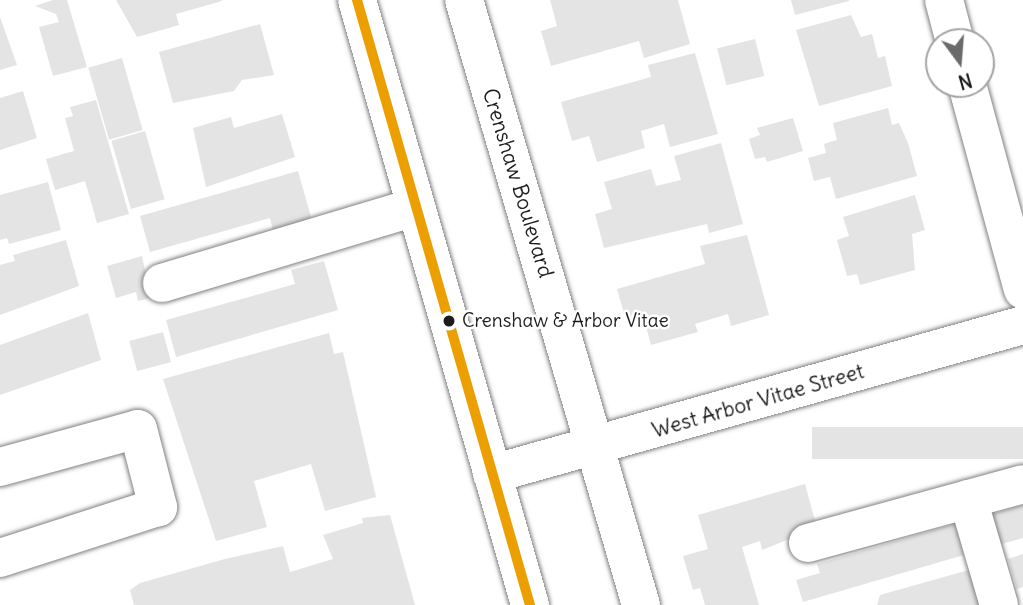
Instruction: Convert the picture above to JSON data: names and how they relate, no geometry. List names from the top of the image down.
{
  "streets": {
    "street": ["Crenshaw Boulevard", "West Arbor Vitae Street"]
  },
  "crossings": [
    ["Crenshaw Boulevard", "West Arbor Vitae Street"]
  ],
  "places": ["Crenshaw & Arbor Vitae"],
  "north": "bottom"
}
